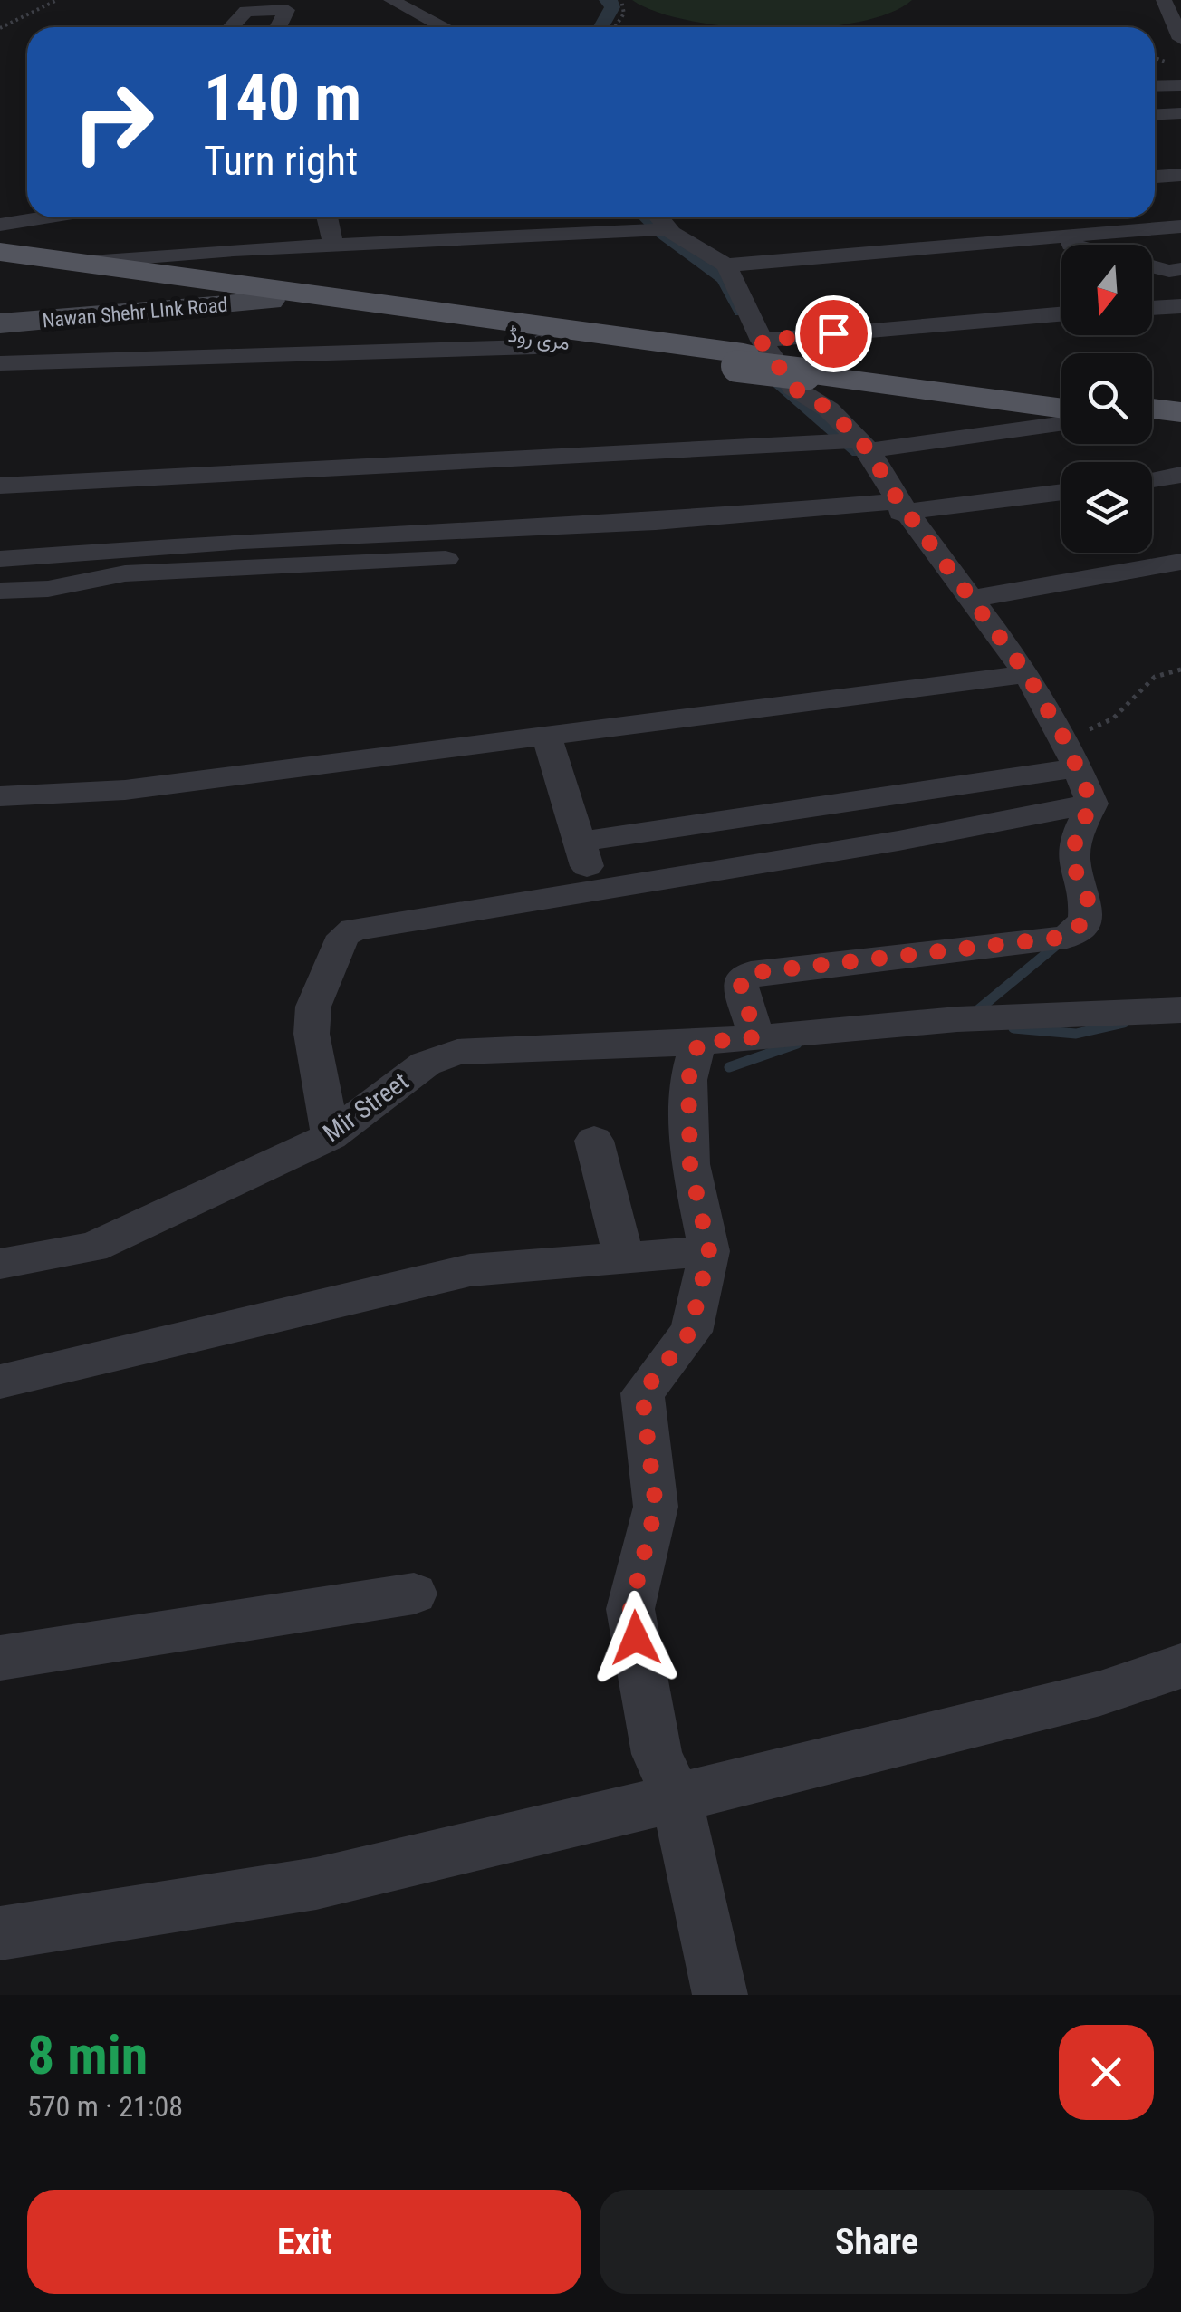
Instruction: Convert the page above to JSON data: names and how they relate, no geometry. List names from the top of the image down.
{
  "streets": {
    "main road": ["مری روڈ"],
    "street": ["Nawan Shehr LInk Road", "Mir Street"]
  },
  "crossings": [
    ["Nawan Shehr LInk Road", "مری روڈ"]
  ],
  "north": "bottom",
  "page": {
    "turn": ["140 m", "Turn right"],
    "heading": ["8 min", "570 m · 21:08"],
    "buttons": ["Exit", "Share"]
  }
}
